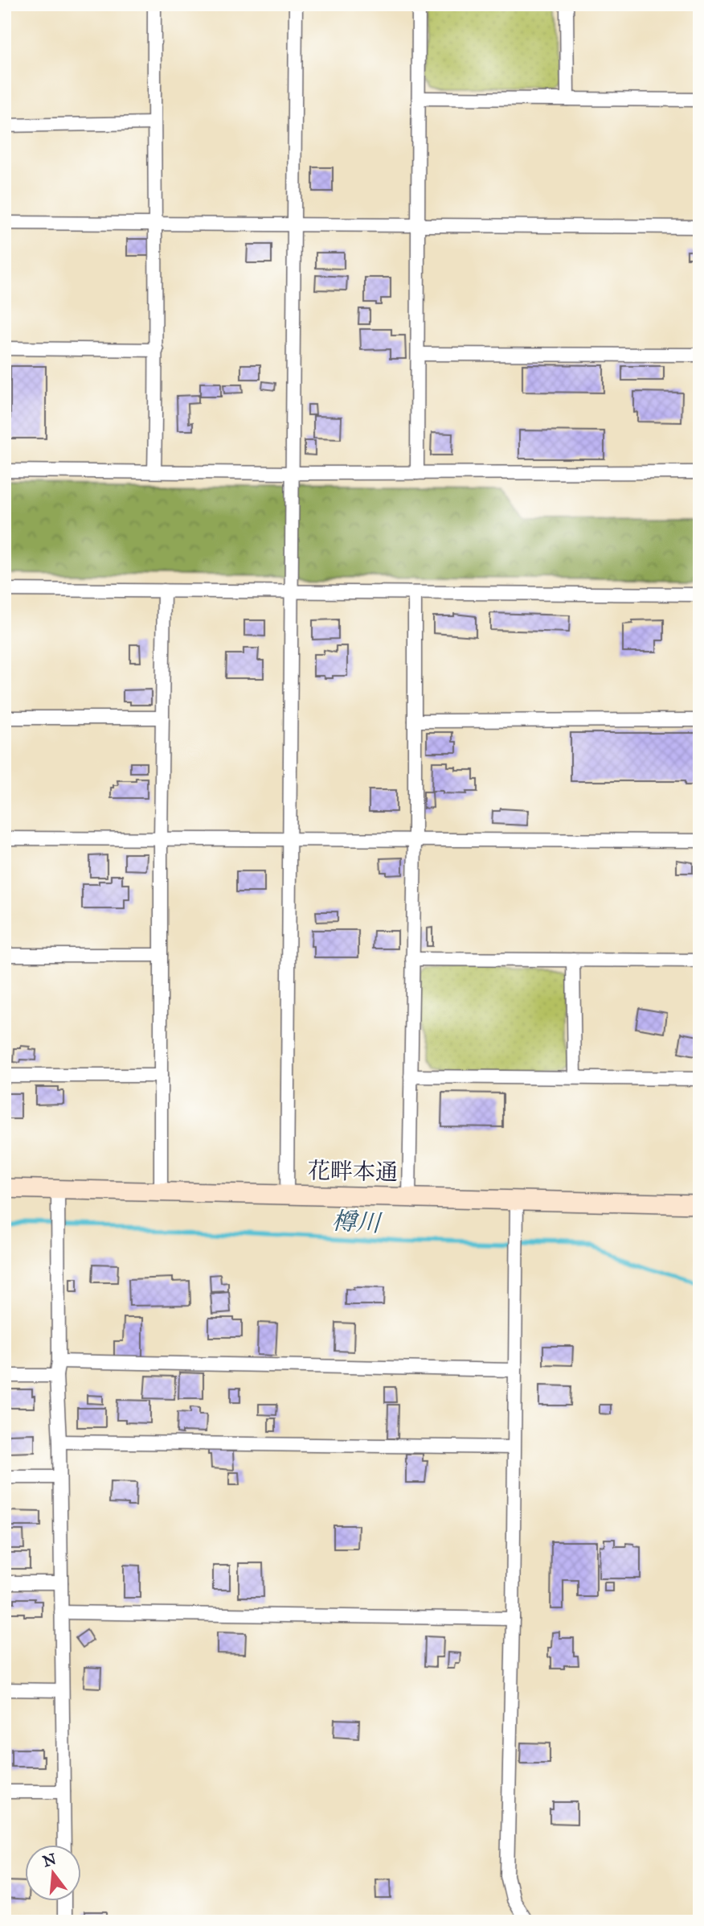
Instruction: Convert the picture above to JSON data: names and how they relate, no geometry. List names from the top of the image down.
{
  "streets": {
    "street": ["花畔本通"]
  },
  "water": ["樽川"],
  "north": "top"
}
